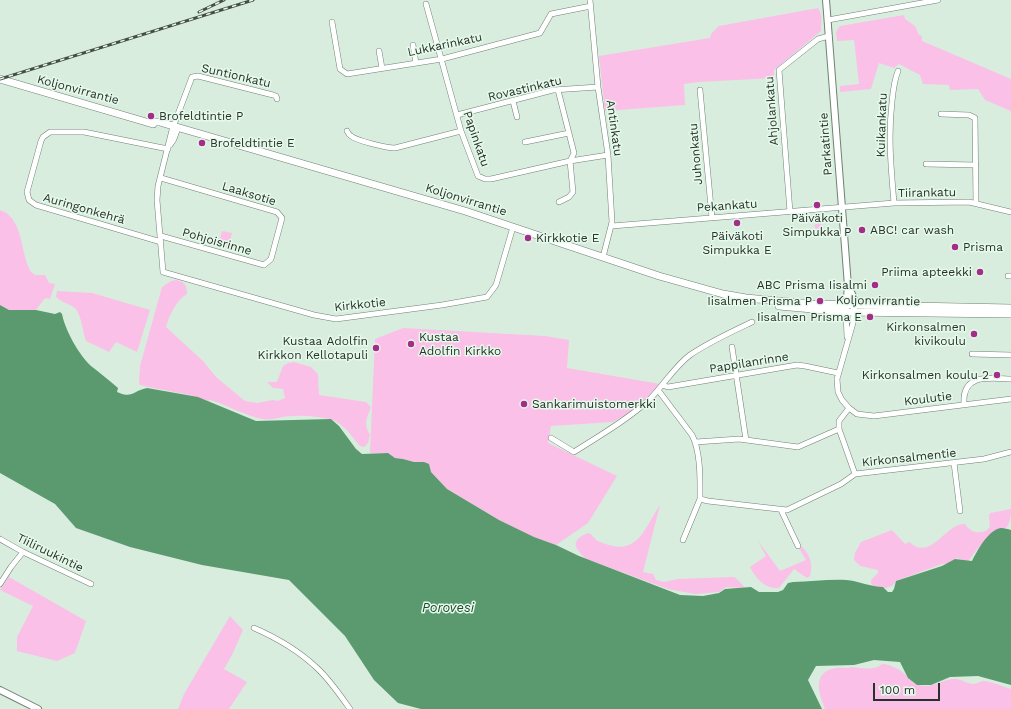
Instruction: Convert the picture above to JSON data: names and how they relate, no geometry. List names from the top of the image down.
{
  "streets": {
    "main road": ["Koljonvirrantie"],
    "street": [
      "Lukkarinkatu",
      "Suntionkatu",
      "Rovastinkatu",
      "Ahjolankatu",
      "Kuikankatu",
      "Antinkatu",
      "Papinkatu",
      "Parkatintie",
      "Juhonkatu",
      "Tiirankatu",
      "Laaksotie",
      "Pekankatu",
      "Auringonkehrä",
      "Pohjoisrinne",
      "Kirkkotie",
      "Pappilanrinne",
      "Koulutie",
      "Kirkonsalmentie",
      "Tiiliruukintie"
    ]
  },
  "crossings": [
    ["Lukkarinkatu", "Antinkatu"],
    ["Lukkarinkatu", "Papinkatu"],
    ["Suntionkatu", "Koljonvirrantie"],
    ["Rovastinkatu", "Antinkatu"],
    ["Rovastinkatu", "Papinkatu"],
    ["Koljonvirrantie", "Antinkatu"],
    ["Koljonvirrantie", "Parkatintie"],
    ["Koljonvirrantie", "Kirkkotie"],
    ["Ahjolankatu", "Parkatintie"],
    ["Ahjolankatu", "Pekankatu"],
    ["Kuikankatu", "Tiirankatu"],
    ["Antinkatu", "Papinkatu"],
    ["Antinkatu", "Pekankatu"],
    ["Parkatintie", "Tiirankatu"],
    ["Parkatintie", "Pekankatu"],
    ["Juhonkatu", "Pekankatu"],
    ["Tiirankatu", "Pekankatu"],
    ["Laaksotie", "Pohjoisrinne"],
    ["Auringonkehrä", "Pohjoisrinne"],
    ["Auringonkehrä", "Kirkkotie"],
    ["Pohjoisrinne", "Kirkkotie"]
  ],
  "water": ["Porovesi"],
  "places": [
    "Brofeldtintie P",
    "Brofeldtintie E",
    "Päiväkoti Simpukka P",
    "Päiväkoti Simpukka E",
    "ABC! car wash",
    "Kirkkotie E",
    "Prisma",
    "Priima apteekki",
    "ABC Prisma Iisalmi",
    "Iisalmen Prisma P",
    "Iisalmen Prisma E",
    "Kirkonsalmen kivikoulu",
    "Kustaa Adolfin Kirkko",
    "Kustaa Adolfin Kirkkon Kellotapuli",
    "Kirkonsalmen koulu 2",
    "Sankarimuistomerkki"
  ],
  "scale_bar": "100 m"
}
